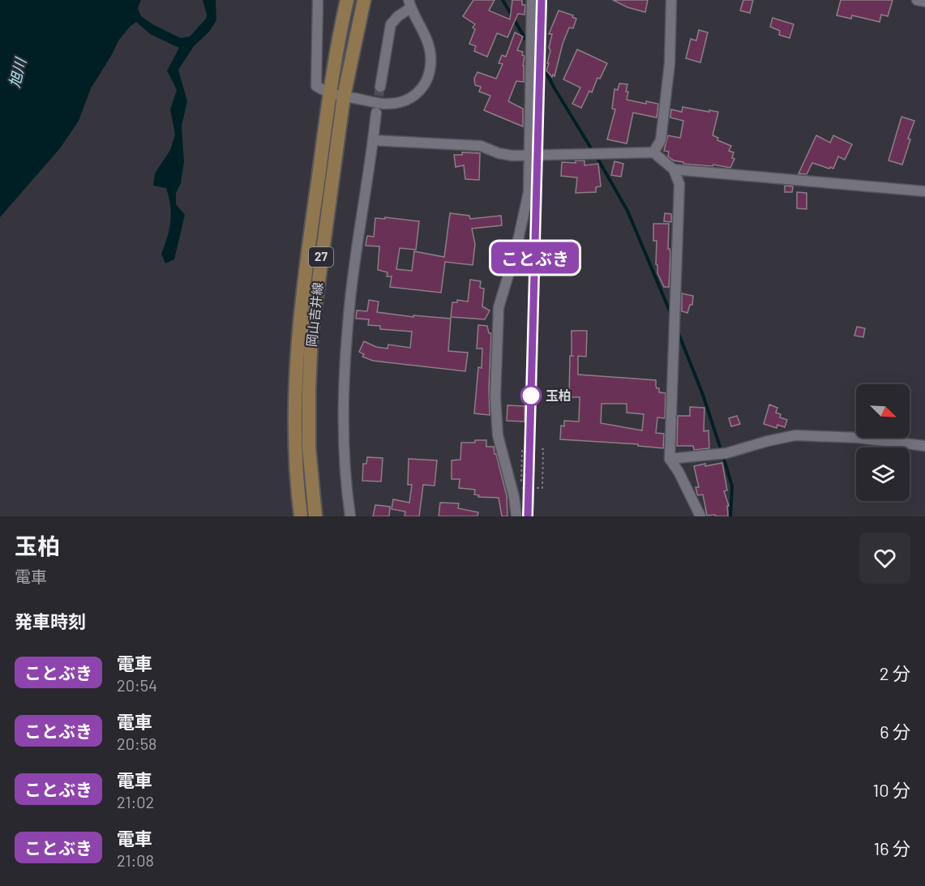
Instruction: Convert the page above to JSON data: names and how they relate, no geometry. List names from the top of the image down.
{
  "streets": {
    "main road": ["27", "岡山吉井線"]
  },
  "water": ["旭川"],
  "places": ["玉柏"],
  "north": "bottom right",
  "page": {
    "on_map": "ことぶき",
    "heading": [
      ["玉柏", "電車"],
      "発車時刻"
    ],
    "list": [
      {
        "mark": "ことぶき",
        "name": "電車",
        "note": "20:54",
        "value": "2 分"
      },
      {
        "mark": "ことぶき",
        "name": "電車",
        "note": "20:58",
        "value": "6 分"
      },
      {
        "mark": "ことぶき",
        "name": "電車",
        "note": "21:02",
        "value": "10 分"
      },
      {
        "mark": "ことぶき",
        "name": "電車",
        "note": "21:08",
        "value": "16 分"
      }
    ]
  }
}
